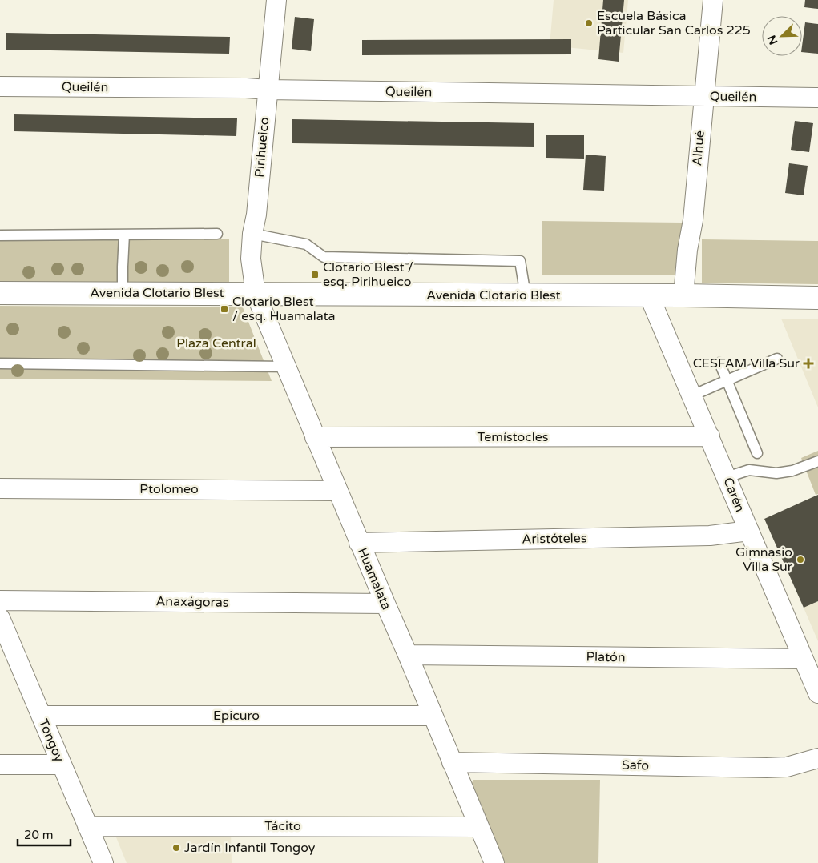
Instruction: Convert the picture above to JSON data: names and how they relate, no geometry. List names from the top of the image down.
{
  "streets": {
    "main road": ["Avenida Clotario Blest"],
    "street": [
      "Queilén",
      "Pirihueico",
      "Alhué",
      "Temístocles",
      "Ptolomeo",
      "Carén",
      "Aristóteles",
      "Huamalata",
      "Anaxágoras",
      "Platón",
      "Epicuro",
      "Tongoy",
      "Safo",
      "Tácito"
    ]
  },
  "crossings": [
    ["Queilén", "Pirihueico"],
    ["Queilén", "Alhué"],
    ["Pirihueico", "Avenida Clotario Blest"],
    ["Pirihueico", "Huamalata"],
    ["Alhué", "Avenida Clotario Blest"],
    ["Avenida Clotario Blest", "Carén"],
    ["Avenida Clotario Blest", "Huamalata"],
    ["Temístocles", "Carén"],
    ["Temístocles", "Huamalata"],
    ["Ptolomeo", "Huamalata"],
    ["Carén", "Aristóteles"],
    ["Carén", "Platón"],
    ["Aristóteles", "Huamalata"],
    ["Huamalata", "Anaxágoras"],
    ["Huamalata", "Platón"],
    ["Huamalata", "Epicuro"],
    ["Huamalata", "Safo"],
    ["Huamalata", "Tácito"],
    ["Epicuro", "Tongoy"],
    ["Tongoy", "Tácito"]
  ],
  "parks": ["Plaza Central"],
  "places": {
    "other": ["Escuela Básica Particular San Carlos 225", "Gimnasio Villa Sur", "Jardín Infantil Tongoy"],
    "transit": ["Clotario Blest / esq. Pirihueico", "Clotario Blest / esq. Huamalata"],
    "health": ["CESFAM Villa Sur"]
  },
  "scale_bar": "20 m",
  "north": "bottom left"
}
